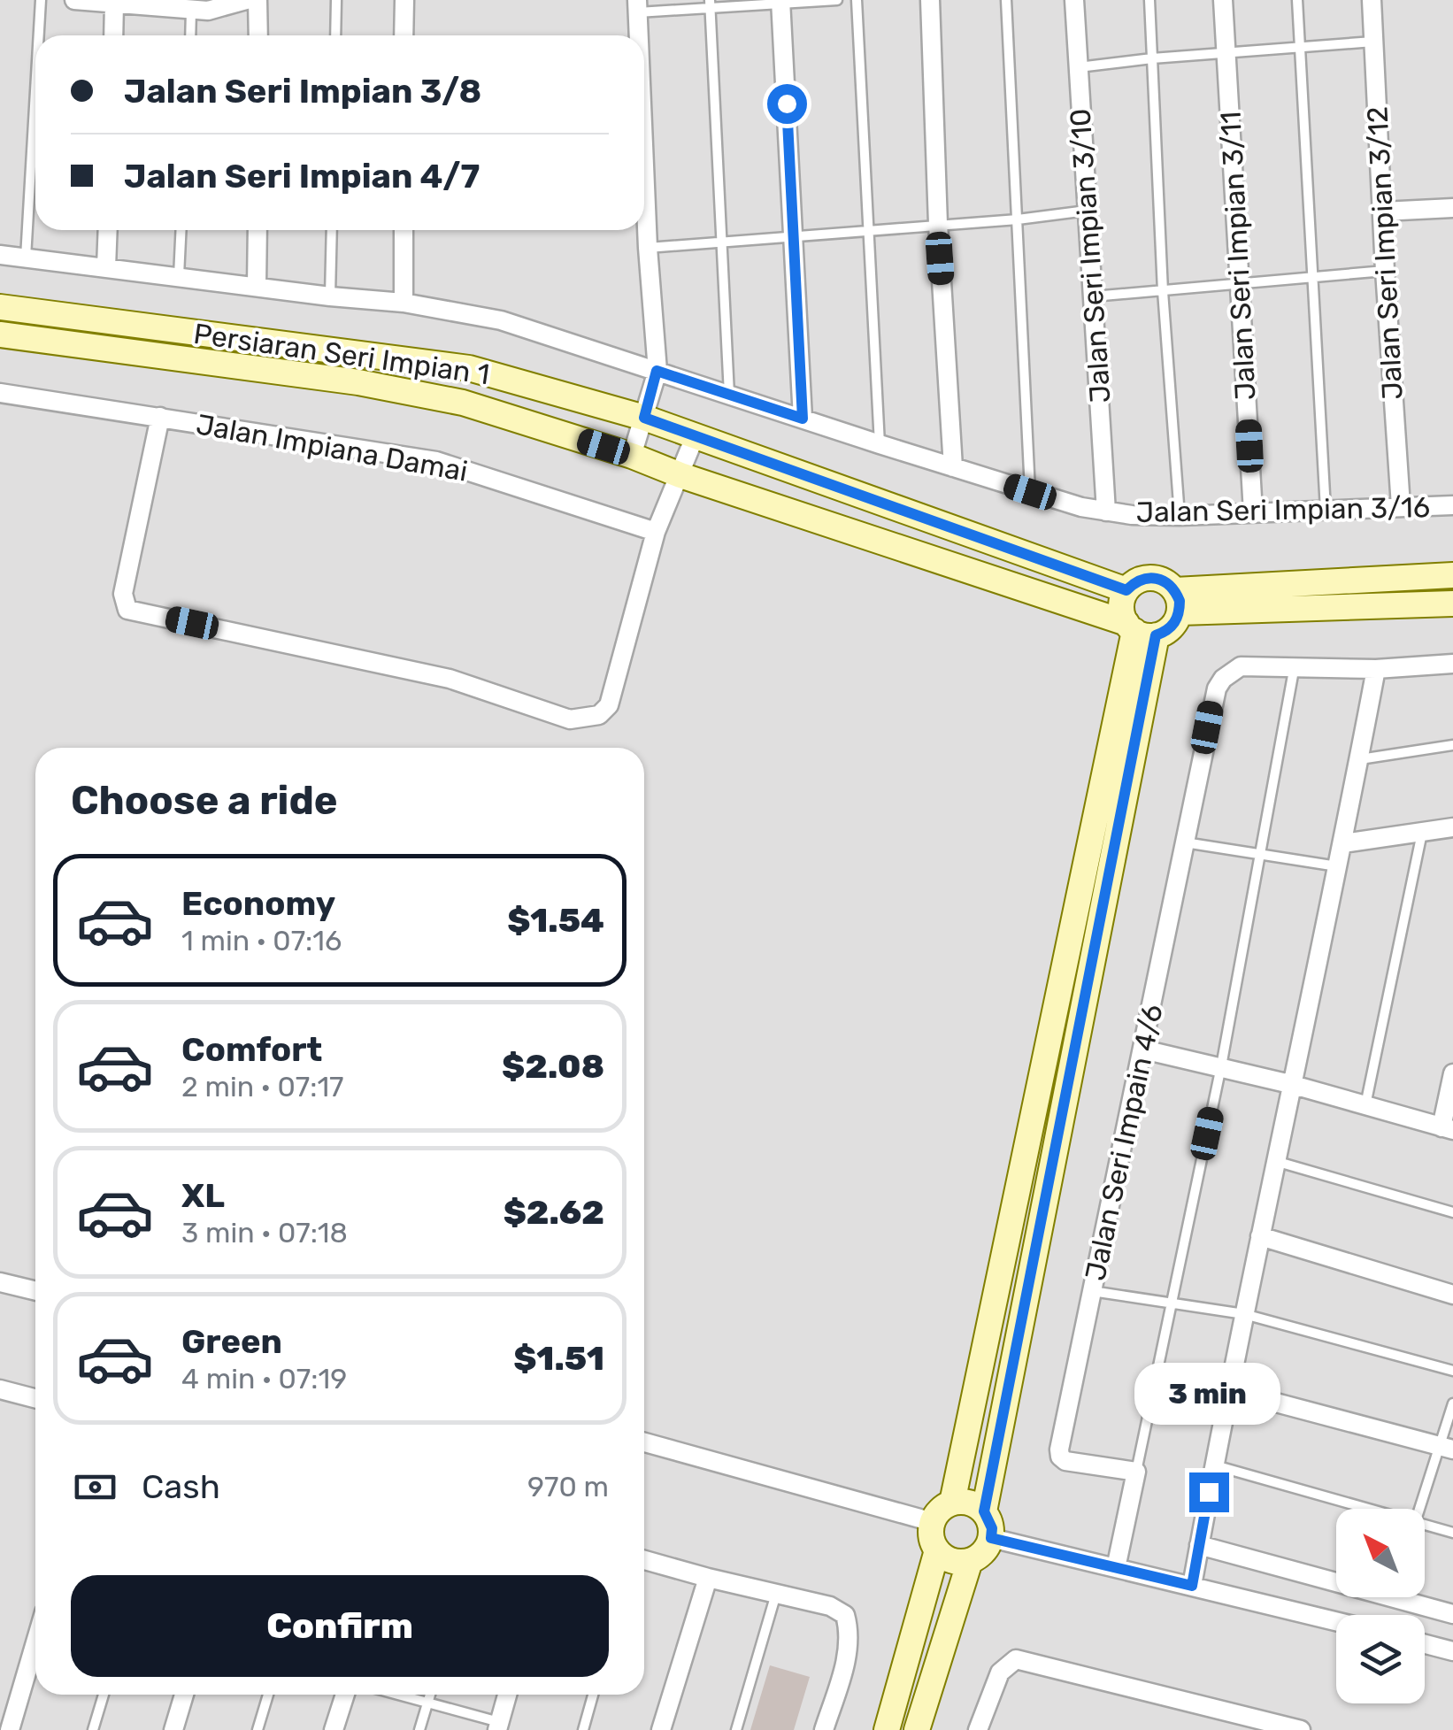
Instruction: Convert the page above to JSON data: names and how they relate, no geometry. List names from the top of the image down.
{
  "streets": {
    "street": [
      "Jalan Seri Impian 3/12",
      "Jalan Seri Impian 3/10",
      "Jalan Seri Impian 3/11",
      "Persiaran Seri Impian 1",
      "Jalan Impiana Damai",
      "Jalan Seri Impian 3/16",
      "Jalan Seri Impain 4/6"
    ]
  },
  "crossings": [
    ["Jalan Seri Impian 3/12", "Jalan Seri Impian 3/16"],
    ["Jalan Seri Impian 3/10", "Jalan Seri Impian 3/16"],
    ["Jalan Seri Impian 3/11", "Jalan Seri Impian 3/16"]
  ],
  "north": "top left",
  "page": {
    "banner": ["Jalan Seri Impian 3/8", "Jalan Seri Impian 4/7"],
    "heading": "Choose a ride",
    "list": [
      {
        "name": "Economy",
        "note": "1 min · 07:16",
        "value": "$1.54"
      },
      {
        "name": "Comfort",
        "note": "2 min · 07:17",
        "value": "$2.08"
      },
      {
        "name": "XL",
        "note": "3 min · 07:18",
        "value": "$2.62"
      },
      {
        "name": "Green",
        "note": "4 min · 07:19",
        "value": "$1.51"
      }
    ],
    "bubble": "3 min",
    "pay": ["Cash", "970 m"],
    "buttons": "Confirm"
  }
}
